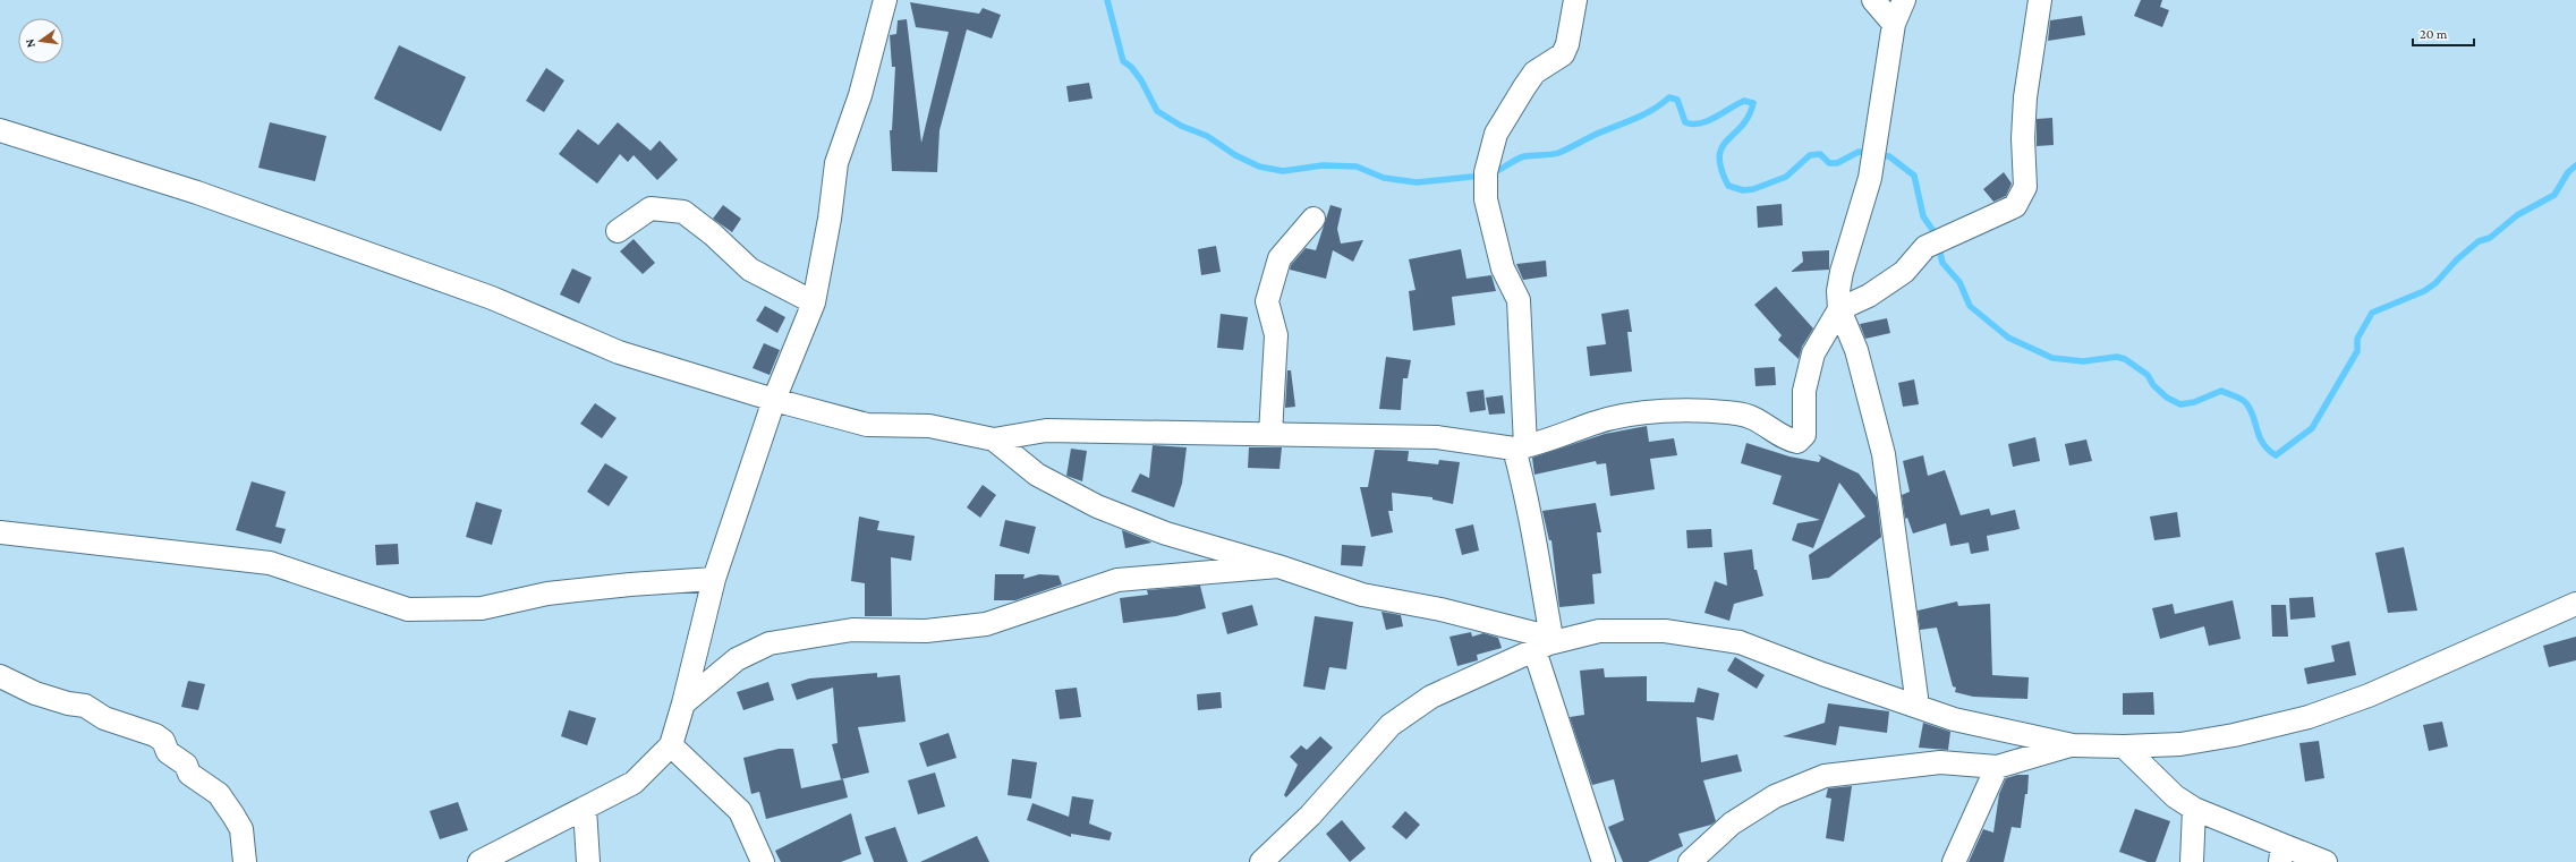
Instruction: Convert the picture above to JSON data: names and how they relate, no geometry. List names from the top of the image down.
{
  "scale_bar": "20 m",
  "north": "left"
}
